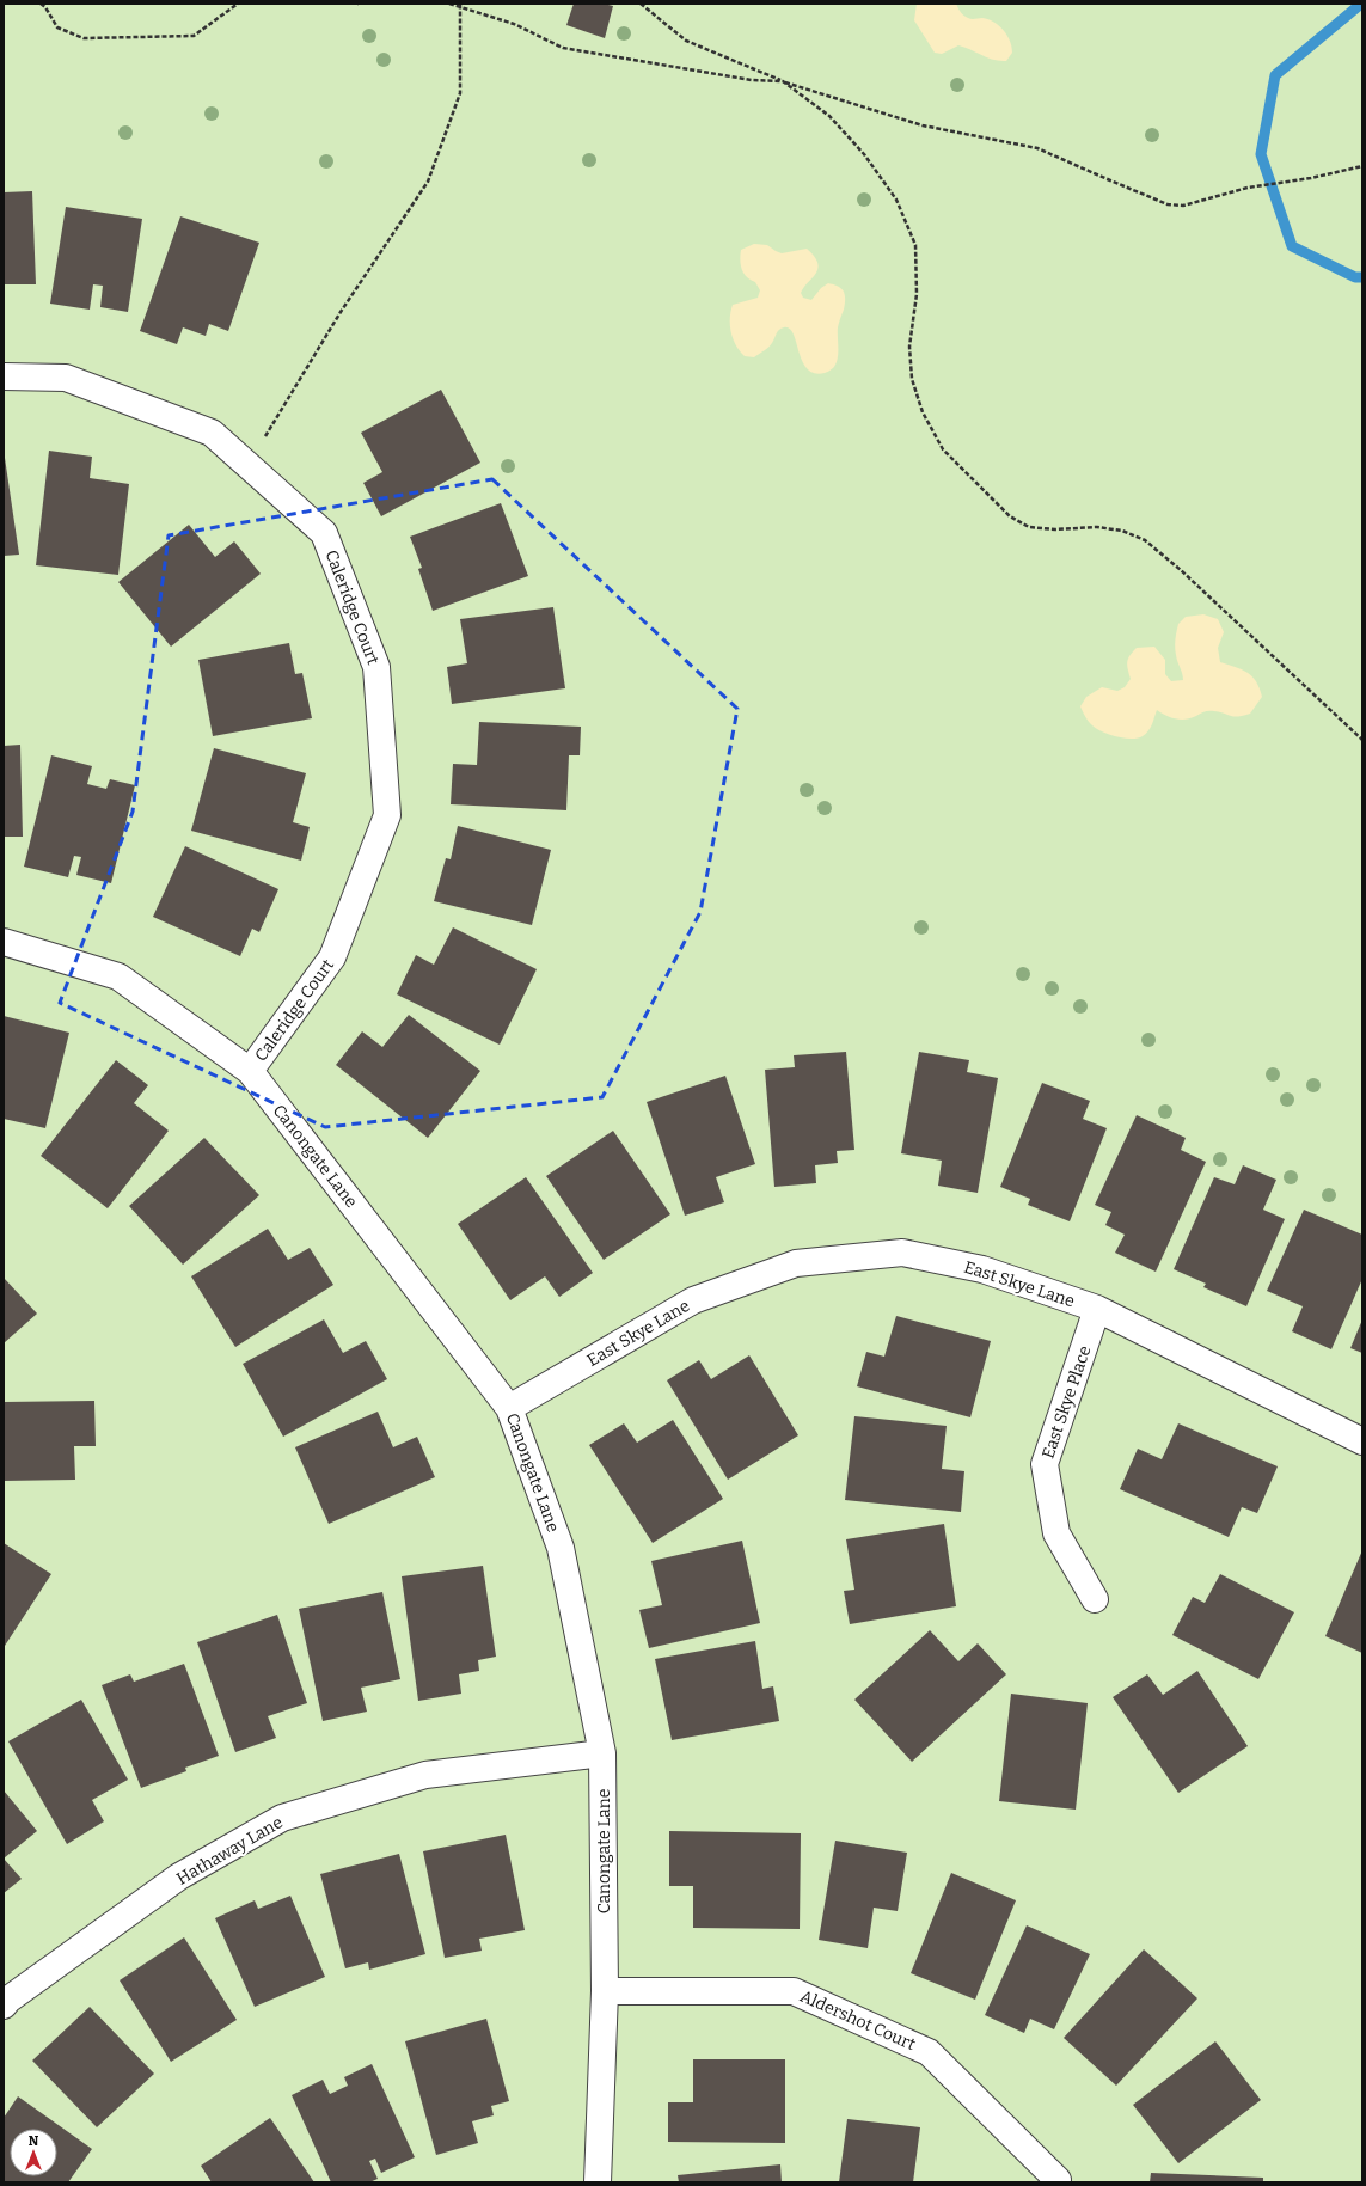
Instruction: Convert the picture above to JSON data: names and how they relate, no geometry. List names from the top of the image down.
{
  "streets": {
    "street": [
      "Caleridge Court",
      "Canongate Lane",
      "East Skye Lane",
      "East Skye Place",
      "Hathaway Lane",
      "Aldershot Court"
    ]
  },
  "crossings": [
    ["Caleridge Court", "Canongate Lane"],
    ["Canongate Lane", "East Skye Lane"],
    ["Canongate Lane", "Hathaway Lane"],
    ["Canongate Lane", "Aldershot Court"],
    ["East Skye Lane", "East Skye Place"]
  ],
  "north": "top"
}
